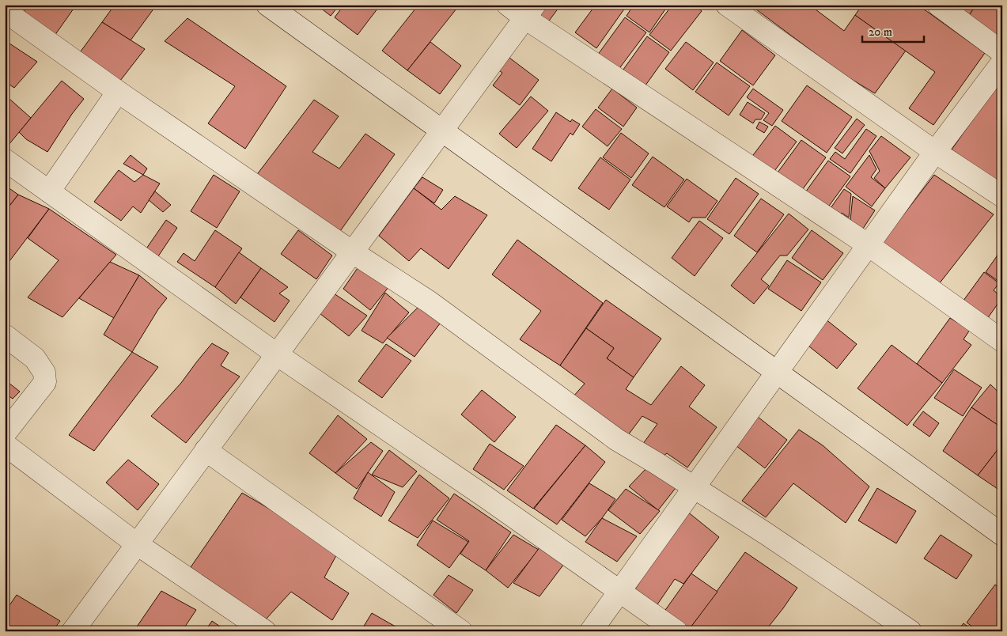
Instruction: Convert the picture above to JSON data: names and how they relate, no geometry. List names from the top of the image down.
{
  "scale_bar": "20 m"
}
